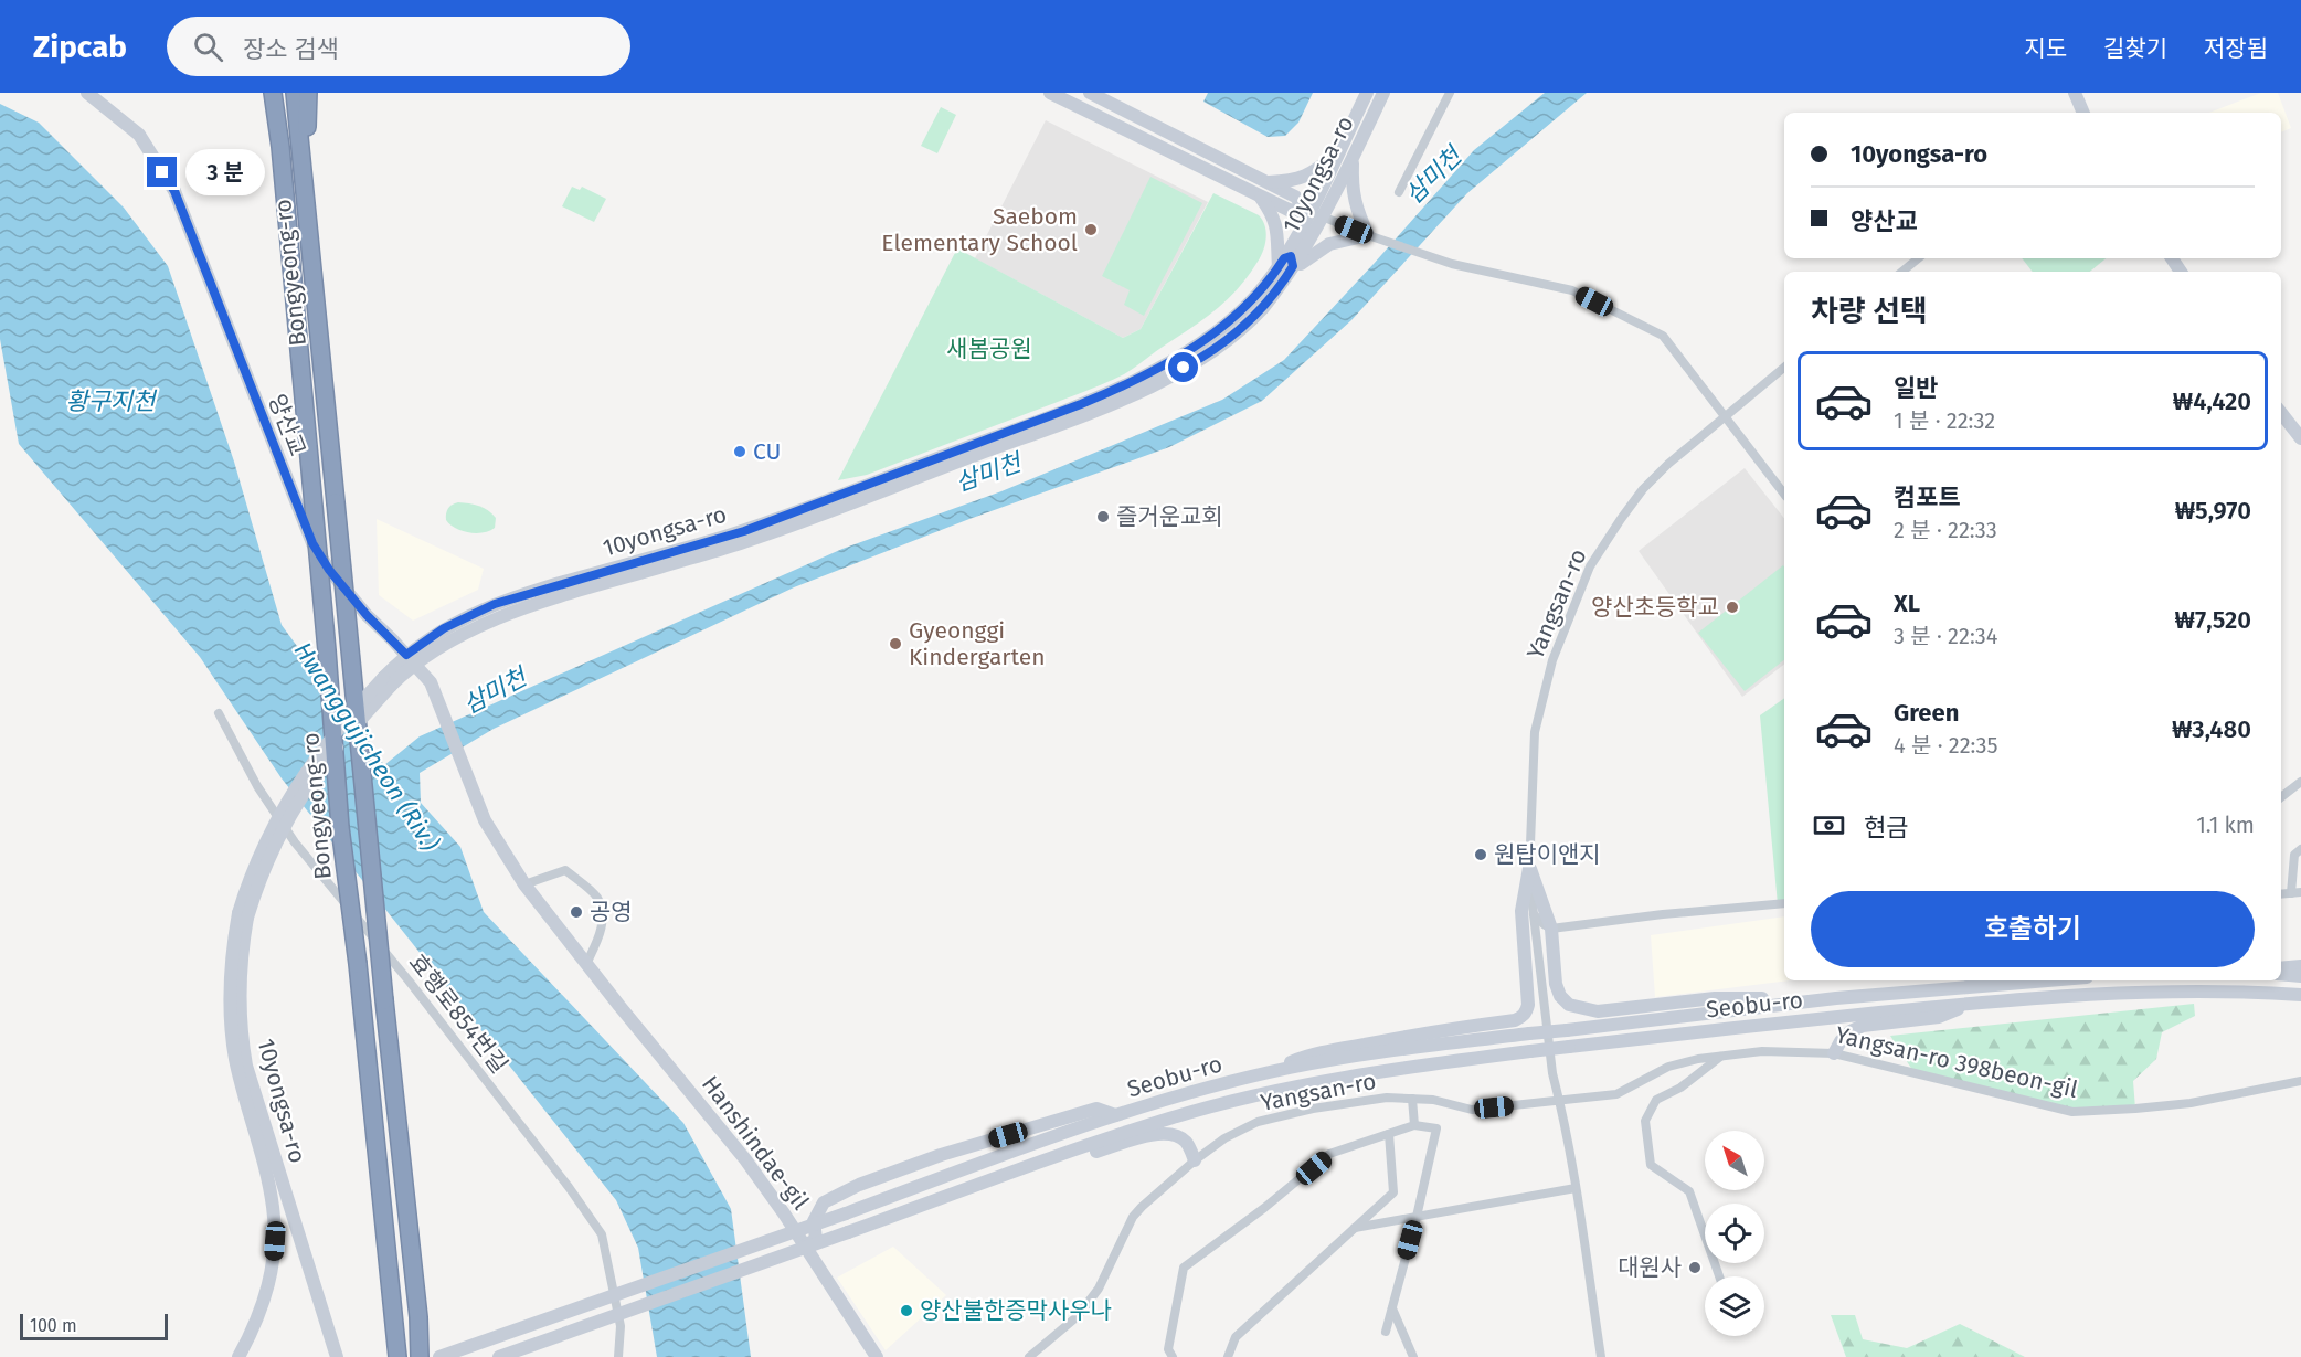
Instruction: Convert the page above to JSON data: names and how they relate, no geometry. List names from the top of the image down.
{
  "streets": {
    "highway": ["Bongyeong-ro"],
    "main road": [
      "10yongsa-ro",
      "양산교",
      "Seobu-ro",
      "Hanshindae-gil"
    ],
    "street": ["Yangsan-ro", "효행로854번길", "Yangsan-ro 398beon-gil"]
  },
  "crossings": [
    ["10yongsa-ro", "양산교"],
    ["양산교", "Hanshindae-gil"],
    ["Yangsan-ro", "Yangsan-ro 398beon-gil"]
  ],
  "water": ["삼미천", "황구지천", "Hwanggujicheon (Riv.)"],
  "parks": ["새봄공원"],
  "places": [
    "Saebom Elementary School",
    "CU",
    "즐거운교회",
    "양산초등학교",
    "Gyeonggi Kindergarten",
    "원탑이앤지",
    "공영",
    "대원사",
    "양산불한증막사우나"
  ],
  "scale_bar": "100 m",
  "north": "top left",
  "page": {
    "header": "Zipcab",
    "search": "장소 검색",
    "nav": ["지도", "길찾기", "저장됨"],
    "banner": ["10yongsa-ro", "양산교"],
    "bubble": "3 분",
    "heading": "차량 선택",
    "list": [
      {
        "name": "일반",
        "note": "1 분 · 22:32",
        "value": "₩4,420"
      },
      {
        "name": "컴포트",
        "note": "2 분 · 22:33",
        "value": "₩5,970"
      },
      {
        "name": "XL",
        "note": "3 분 · 22:34",
        "value": "₩7,520"
      },
      {
        "name": "Green",
        "note": "4 분 · 22:35",
        "value": "₩3,480"
      }
    ],
    "pay": ["현금", "1.1 km"],
    "buttons": "호출하기",
    "scale": "100 m"
  }
}
